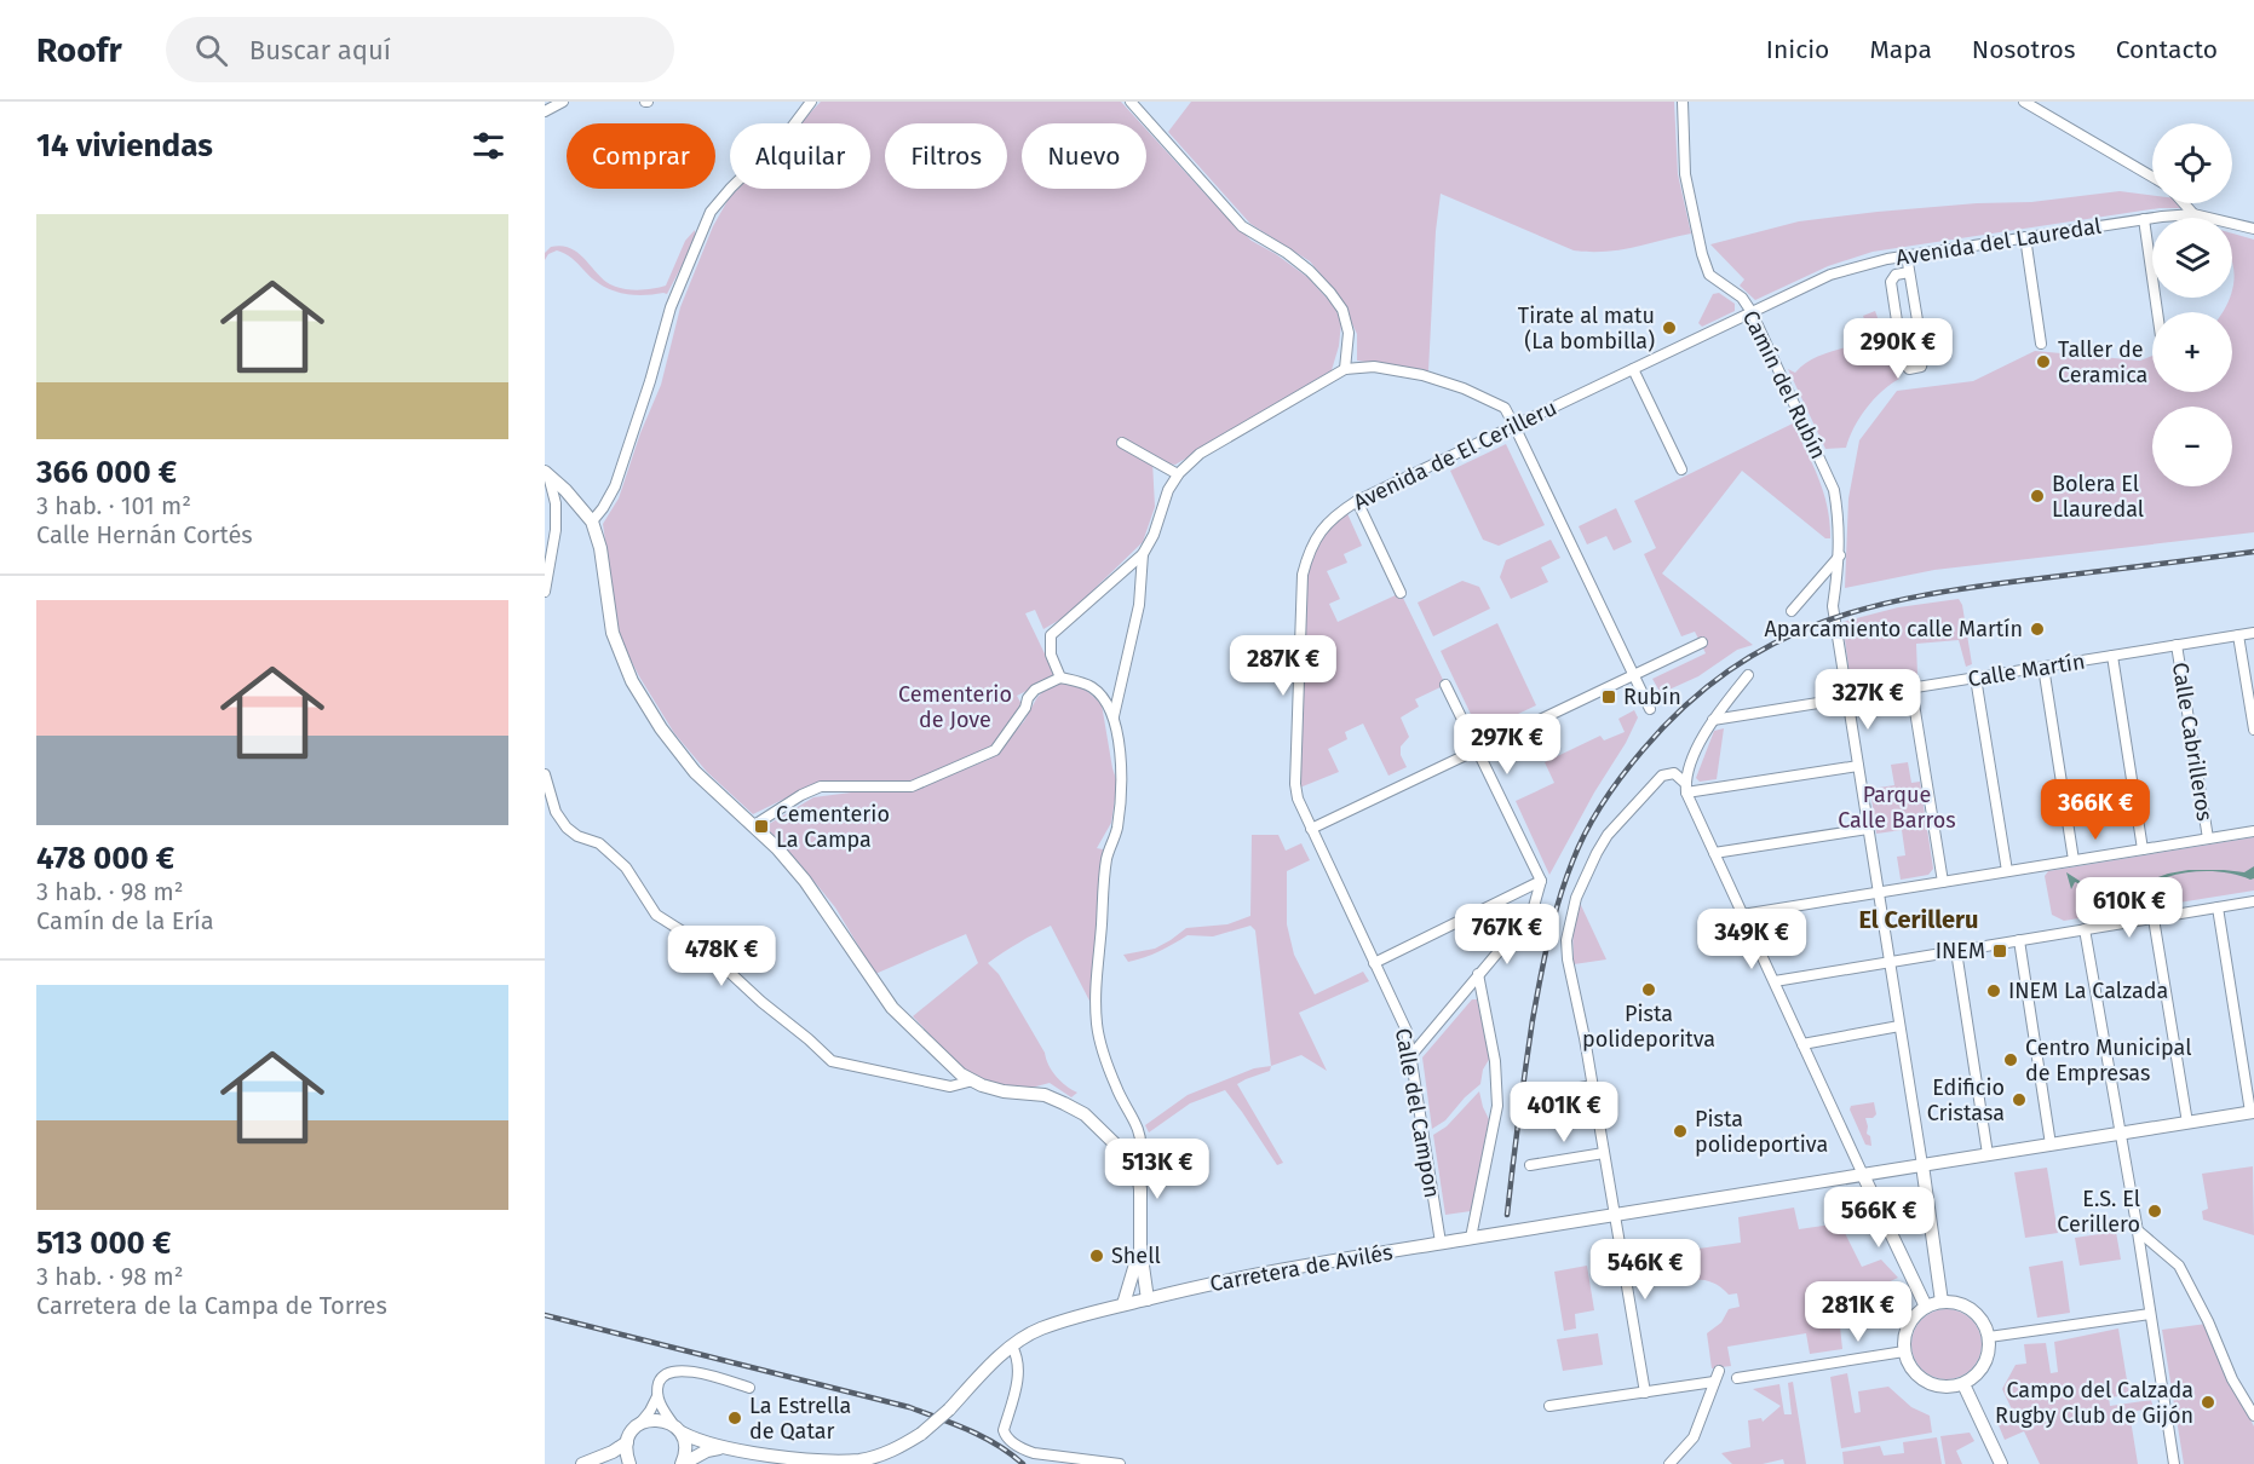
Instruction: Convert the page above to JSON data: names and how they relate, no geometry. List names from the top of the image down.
{
  "streets": {
    "street": [
      "Avenida del Lauredal",
      "Camín del Rubín",
      "Avenida de El Cerilleru",
      "Calle Martín",
      "Calle Cabrilleros",
      "Calle del Campon",
      "Carretera de Avilés"
    ]
  },
  "crossings": [
    ["Avenida del Lauredal", "Camín del Rubín"],
    ["Avenida del Lauredal", "Avenida de El Cerilleru"],
    ["Camín del Rubín", "Avenida de El Cerilleru"],
    ["Camín del Rubín", "Calle Martín"],
    ["Camín del Rubín", "Carretera de Avilés"],
    ["Avenida de El Cerilleru", "Calle del Campon"],
    ["Calle Martín", "Calle Cabrilleros"],
    ["Calle del Campon", "Carretera de Avilés"]
  ],
  "districts": ["El Cerilleru"],
  "parks": ["Cementerio de Jove", "Parque Calle Barros"],
  "places": {
    "other": [
      "Tirate al matu (La bombilla)",
      "Taller de Ceramica",
      "Bolera El Llauredal",
      "Aparcamiento calle Martín",
      "Pista polideporitva",
      "INEM La Calzada",
      "Centro Municipal de Empresas",
      "Edificio Cristasa",
      "Pista polideportiva",
      "E.S. El Cerillero",
      "Shell",
      "Campo del Calzada Rugby Club de Gijón",
      "La Estrella de Qatar"
    ],
    "transit": ["Rubín", "Cementerio La Campa", "INEM"]
  },
  "page": {
    "header": "Roofr",
    "search": "Buscar aquí",
    "nav": [
      "Inicio",
      "Mapa",
      "Nosotros",
      "Contacto"
    ],
    "heading": "14 viviendas",
    "map_buttons": ["+", "−"],
    "chip": [
      "Comprar",
      "Alquilar",
      "Filtros",
      "Nuevo"
    ],
    "list": [
      {
        "name": "366 000 €",
        "note": "3 hab. · 101 m² · Calle Hernán Cortés"
      },
      {
        "name": "478 000 €",
        "note": "3 hab. · 98 m² · Camín de la Ería"
      },
      {
        "name": "513 000 €",
        "note": "3 hab. · 98 m² · Carretera de la Campa de Torres"
      }
    ],
    "price": [
      "290K €",
      "287K €",
      "327K €",
      "297K €",
      "366K €",
      "610K €",
      "767K €",
      "349K €",
      "478K €",
      "401K €",
      "513K €",
      "566K €",
      "546K €",
      "281K €"
    ]
  }
}
